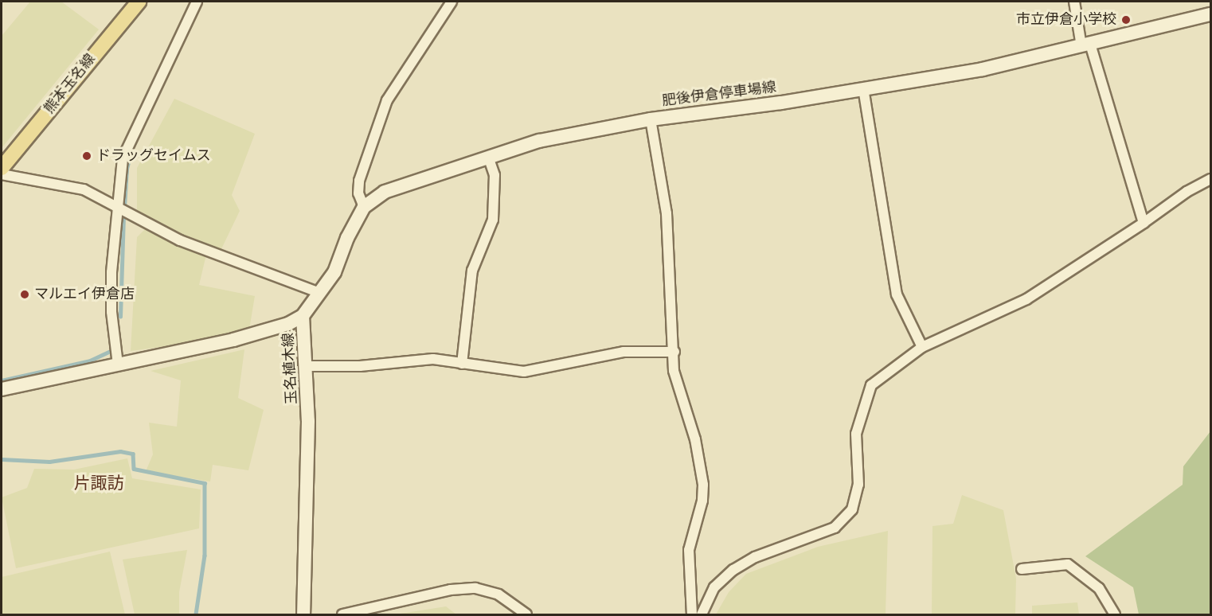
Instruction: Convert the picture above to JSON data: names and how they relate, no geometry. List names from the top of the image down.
{
  "streets": {
    "main road": ["熊本玉名線", "肥後伊倉停車場線", "玉名植木線"]
  },
  "crossings": [
    ["肥後伊倉停車場線", "玉名植木線"]
  ],
  "districts": ["片諏訪"],
  "places": ["市立伊倉小学校", "ドラッグセイムス", "マルエイ伊倉店"]
}
